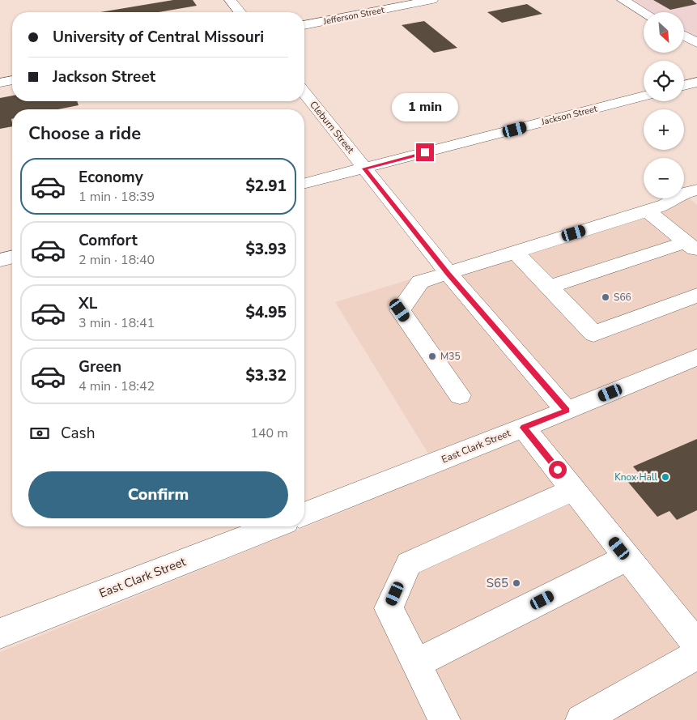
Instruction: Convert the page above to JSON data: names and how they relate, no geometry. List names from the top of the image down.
{
  "streets": {
    "street": [
      "Jefferson Street",
      "Jackson Street",
      "Cleburn Street",
      "East Clark Street"
    ]
  },
  "crossings": [
    ["Jackson Street", "Cleburn Street"],
    ["Cleburn Street", "East Clark Street"]
  ],
  "places": [
    "S66",
    "M35",
    "Knox Hall",
    "S65"
  ],
  "north": "bottom right",
  "page": {
    "map_buttons": ["+", "−"],
    "banner": ["University of Central Missouri", "Jackson Street"],
    "bubble": "1 min",
    "heading": "Choose a ride",
    "list": [
      {
        "name": "Economy",
        "note": "1 min · 18:39",
        "value": "$2.91"
      },
      {
        "name": "Comfort",
        "note": "2 min · 18:40",
        "value": "$3.93"
      },
      {
        "name": "XL",
        "note": "3 min · 18:41",
        "value": "$4.95"
      },
      {
        "name": "Green",
        "note": "4 min · 18:42",
        "value": "$3.32"
      }
    ],
    "pay": ["Cash", "140 m"],
    "buttons": "Confirm"
  }
}
